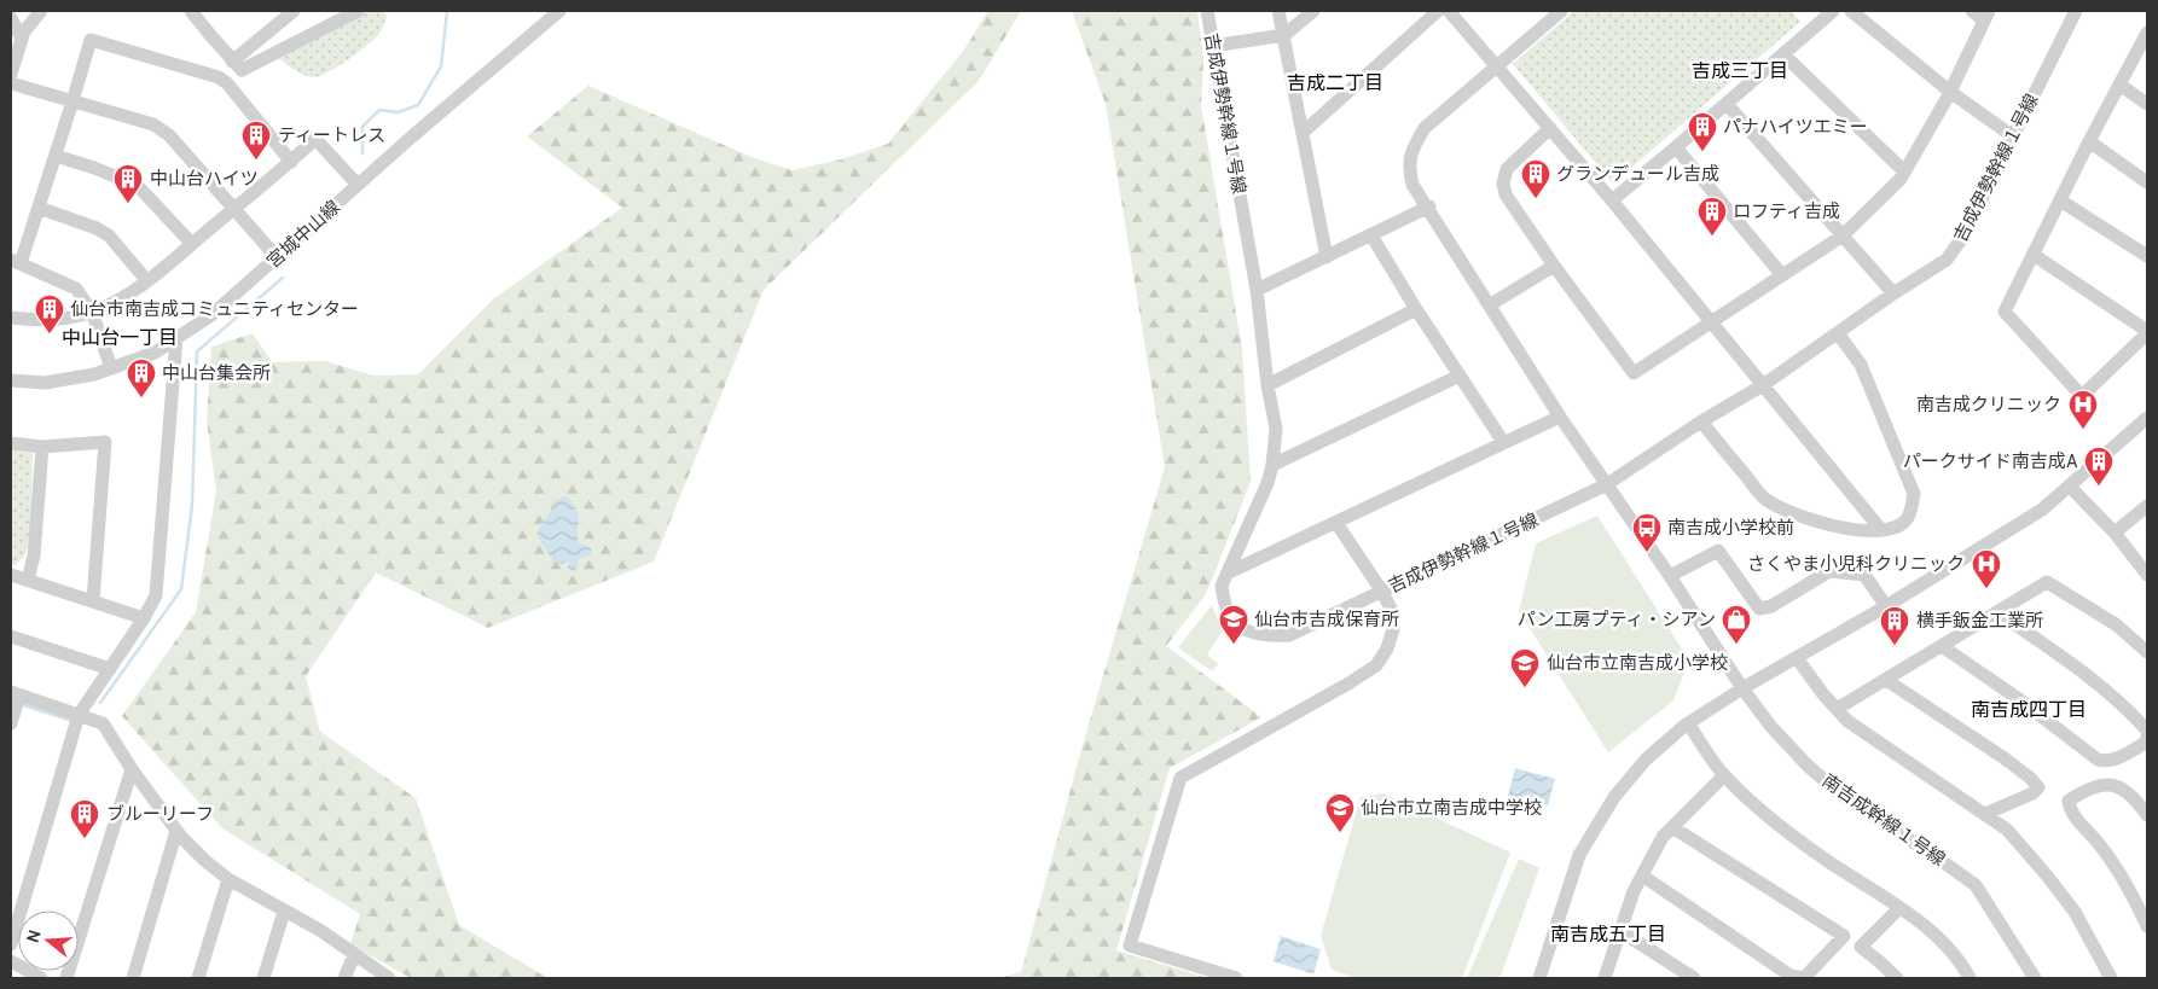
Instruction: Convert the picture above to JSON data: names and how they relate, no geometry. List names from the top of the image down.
{
  "streets": {
    "street": ["吉成伊勢幹線１号線", "宮城中山線", "南吉成幹線１号線"]
  },
  "crossings": [
    ["吉成伊勢幹線１号線", "南吉成幹線１号線"]
  ],
  "districts": [
    "吉成三丁目",
    "吉成二丁目",
    "中山台一丁目",
    "南吉成四丁目",
    "南吉成五丁目"
  ],
  "places": {
    "building": [
      "パナハイツエミー",
      "ティートレス",
      "グランデュール吉成",
      "中山台ハイツ",
      "ロフティ吉成",
      "仙台市南吉成コミュニティセンター",
      "中山台集会所",
      "パークサイド南吉成A",
      "横手鈑金工業所",
      "ブルーリーフ"
    ],
    "hospital": ["南吉成クリニック", "さくやま小児科クリニック"],
    "bus stop": ["南吉成小学校前"],
    "school or university": ["仙台市吉成保育所", "仙台市立南吉成小学校", "仙台市立南吉成中学校"],
    "shop": ["パン工房プティ・シアン"]
  },
  "north": "left"
}
